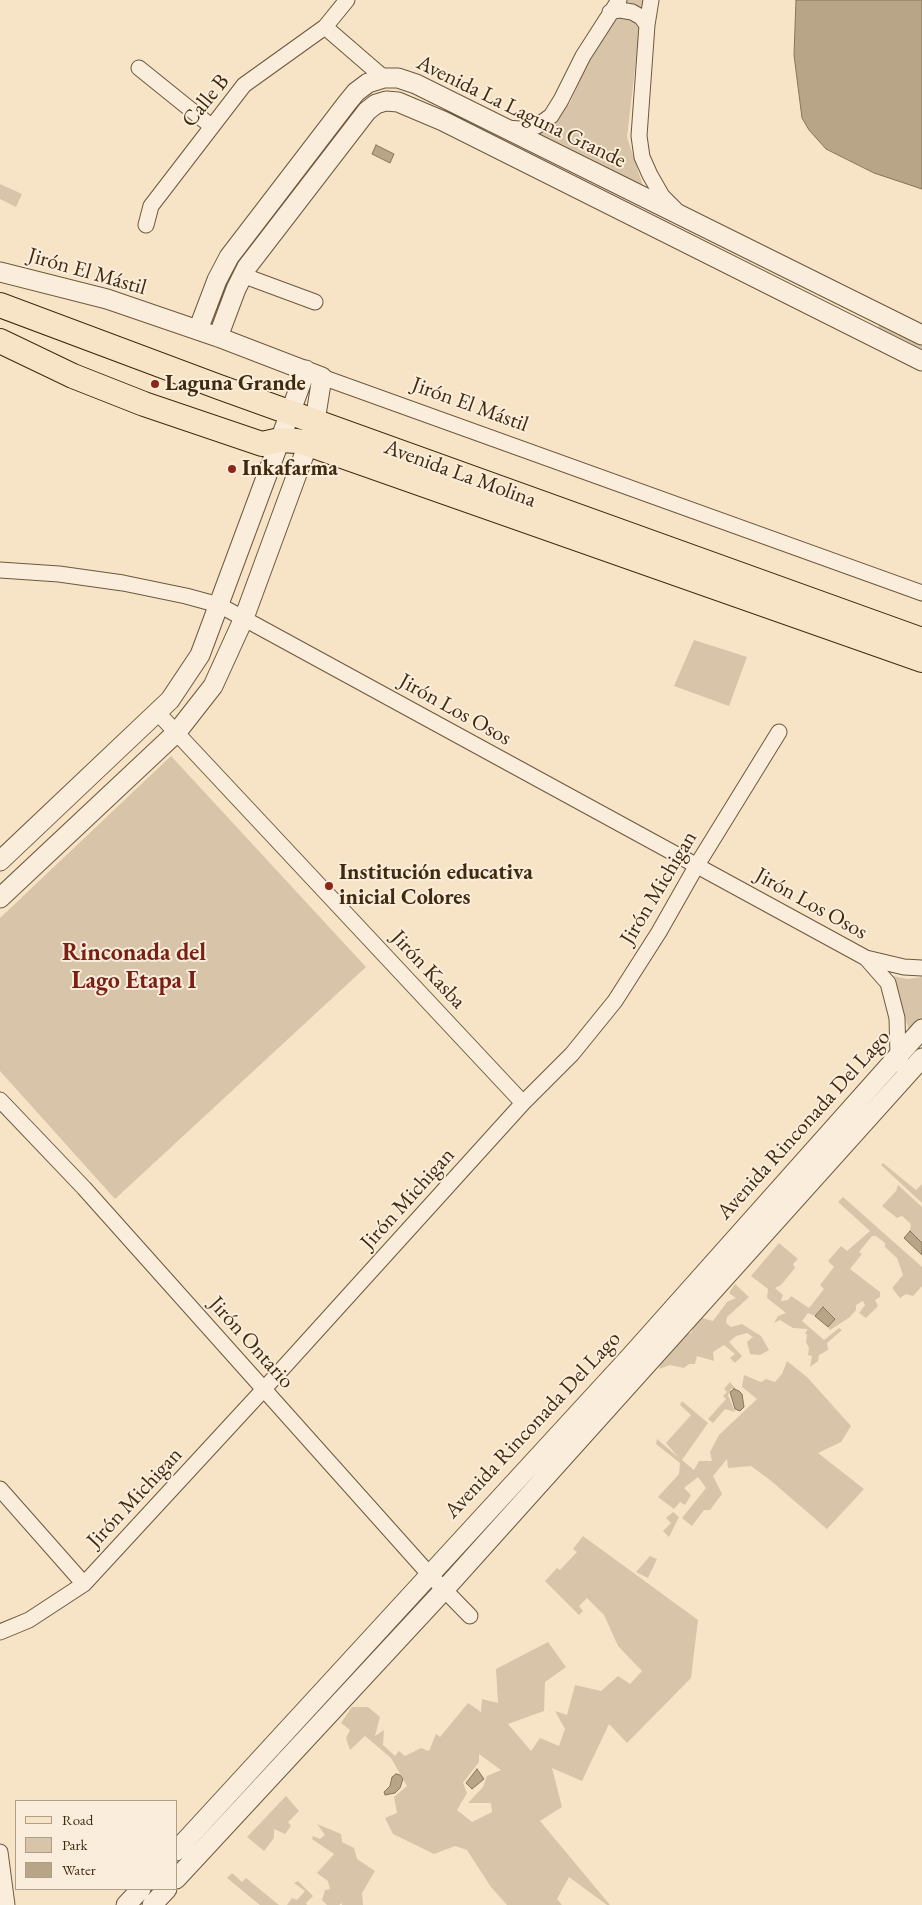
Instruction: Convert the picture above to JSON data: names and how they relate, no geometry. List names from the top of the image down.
{
  "streets": {
    "main road": ["Avenida La Molina"],
    "street": [
      "Calle B",
      "Avenida La Laguna Grande",
      "Jirón El Mástil",
      "Jirón Los Osos",
      "Jirón Michigan",
      "Jirón Kasba",
      "Avenida Rinconada Del Lago",
      "Jirón Ontario"
    ]
  },
  "crossings": [
    ["Avenida La Laguna Grande", "Jirón El Mástil"],
    ["Jirón Los Osos", "Jirón Michigan"],
    ["Jirón Los Osos", "Avenida Rinconada Del Lago"],
    ["Jirón Michigan", "Jirón Kasba"],
    ["Jirón Michigan", "Jirón Ontario"],
    ["Avenida Rinconada Del Lago", "Jirón Ontario"]
  ],
  "districts": ["Rinconada del Lago Etapa I"],
  "places": ["Laguna Grande", "Inkafarma", "Institución educativa inicial Colores"],
  "legend": ["Road", "Park", "Water"]
}
